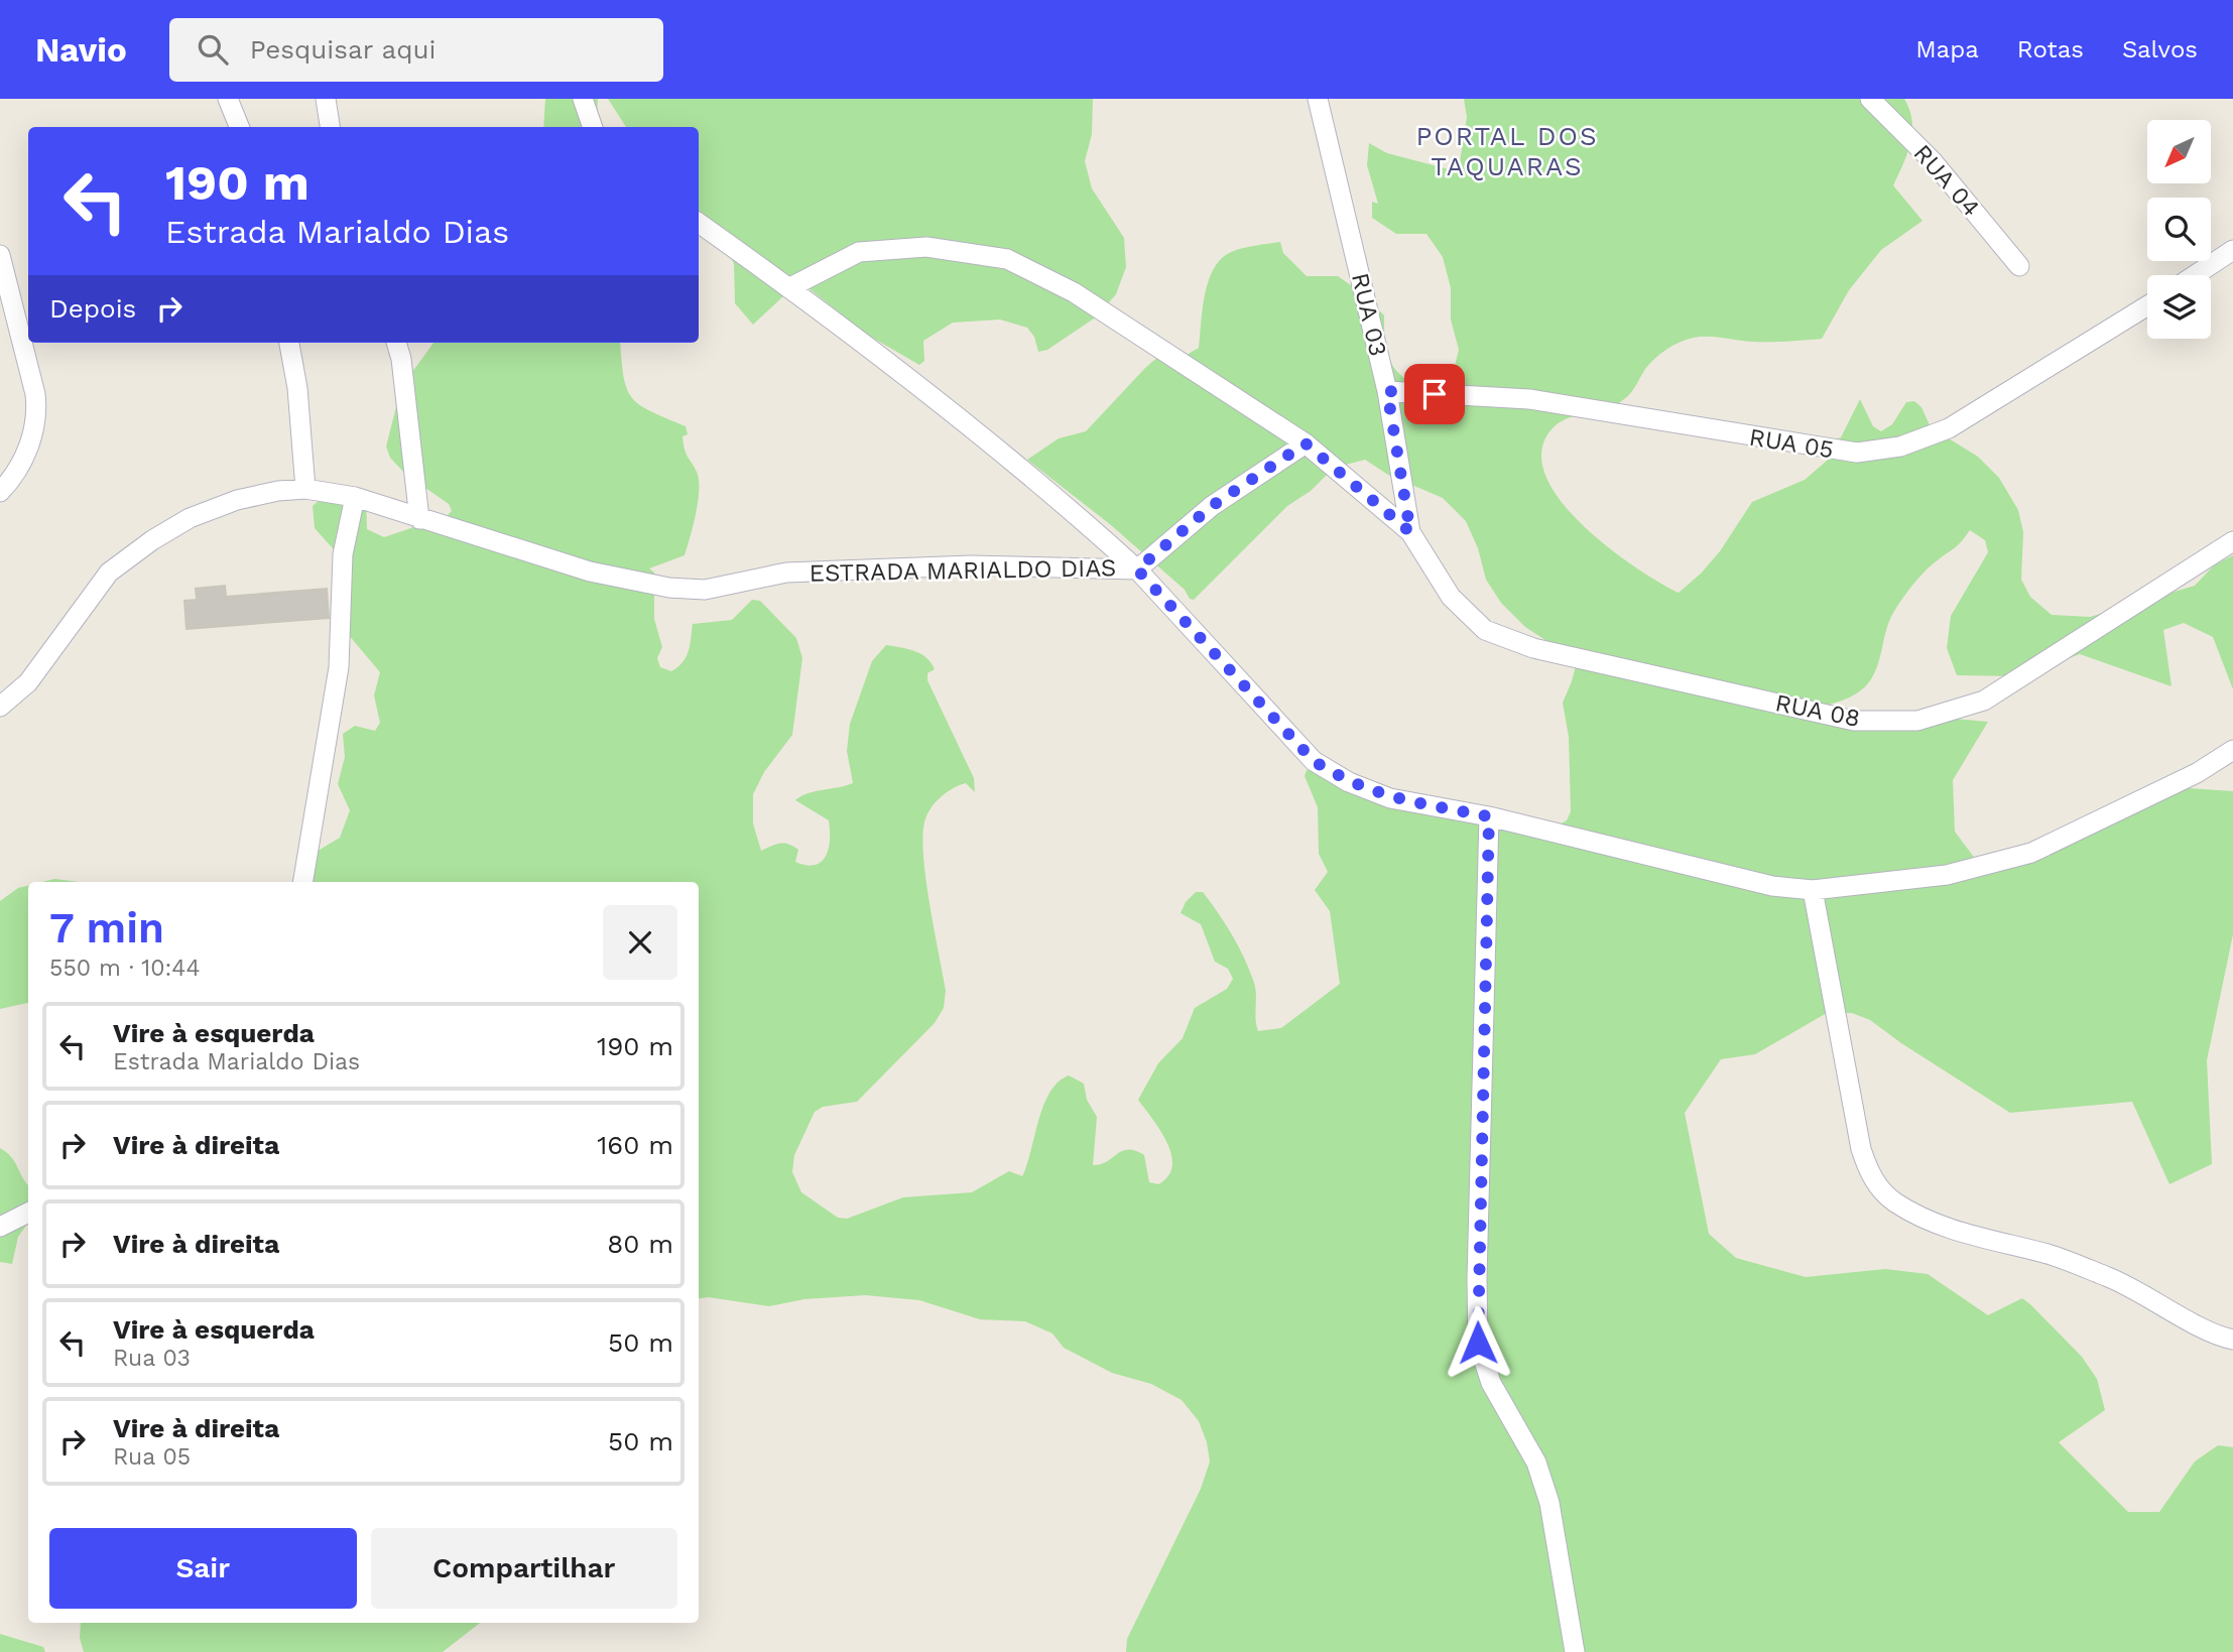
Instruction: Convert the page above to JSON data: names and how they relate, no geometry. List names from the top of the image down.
{
  "streets": {
    "street": [
      "RUA 04",
      "RUA 03",
      "RUA 05",
      "ESTRADA MARIALDO DIAS",
      "RUA 08"
    ]
  },
  "crossings": [
    ["RUA 03", "RUA 05"],
    ["RUA 03", "RUA 08"]
  ],
  "districts": ["PORTAL DOS TAQUARAS"],
  "north": "bottom left",
  "page": {
    "header": "Navio",
    "search": "Pesquisar aqui",
    "nav": ["Mapa", "Rotas", "Salvos"],
    "turn": ["190 m", "Estrada Marialdo Dias"],
    "then": "Depois",
    "heading": ["7 min", "550 m · 10:44"],
    "list": [
      {
        "name": "Vire à esquerda",
        "note": "Estrada Marialdo Dias",
        "value": "190 m"
      },
      {
        "name": "Vire à direita",
        "value": "160 m"
      },
      {
        "name": "Vire à direita",
        "value": "80 m"
      },
      {
        "name": "Vire à esquerda",
        "note": "Rua 03",
        "value": "50 m"
      },
      {
        "name": "Vire à direita",
        "note": "Rua 05",
        "value": "50 m"
      }
    ],
    "buttons": ["Sair", "Compartilhar"]
  }
}
